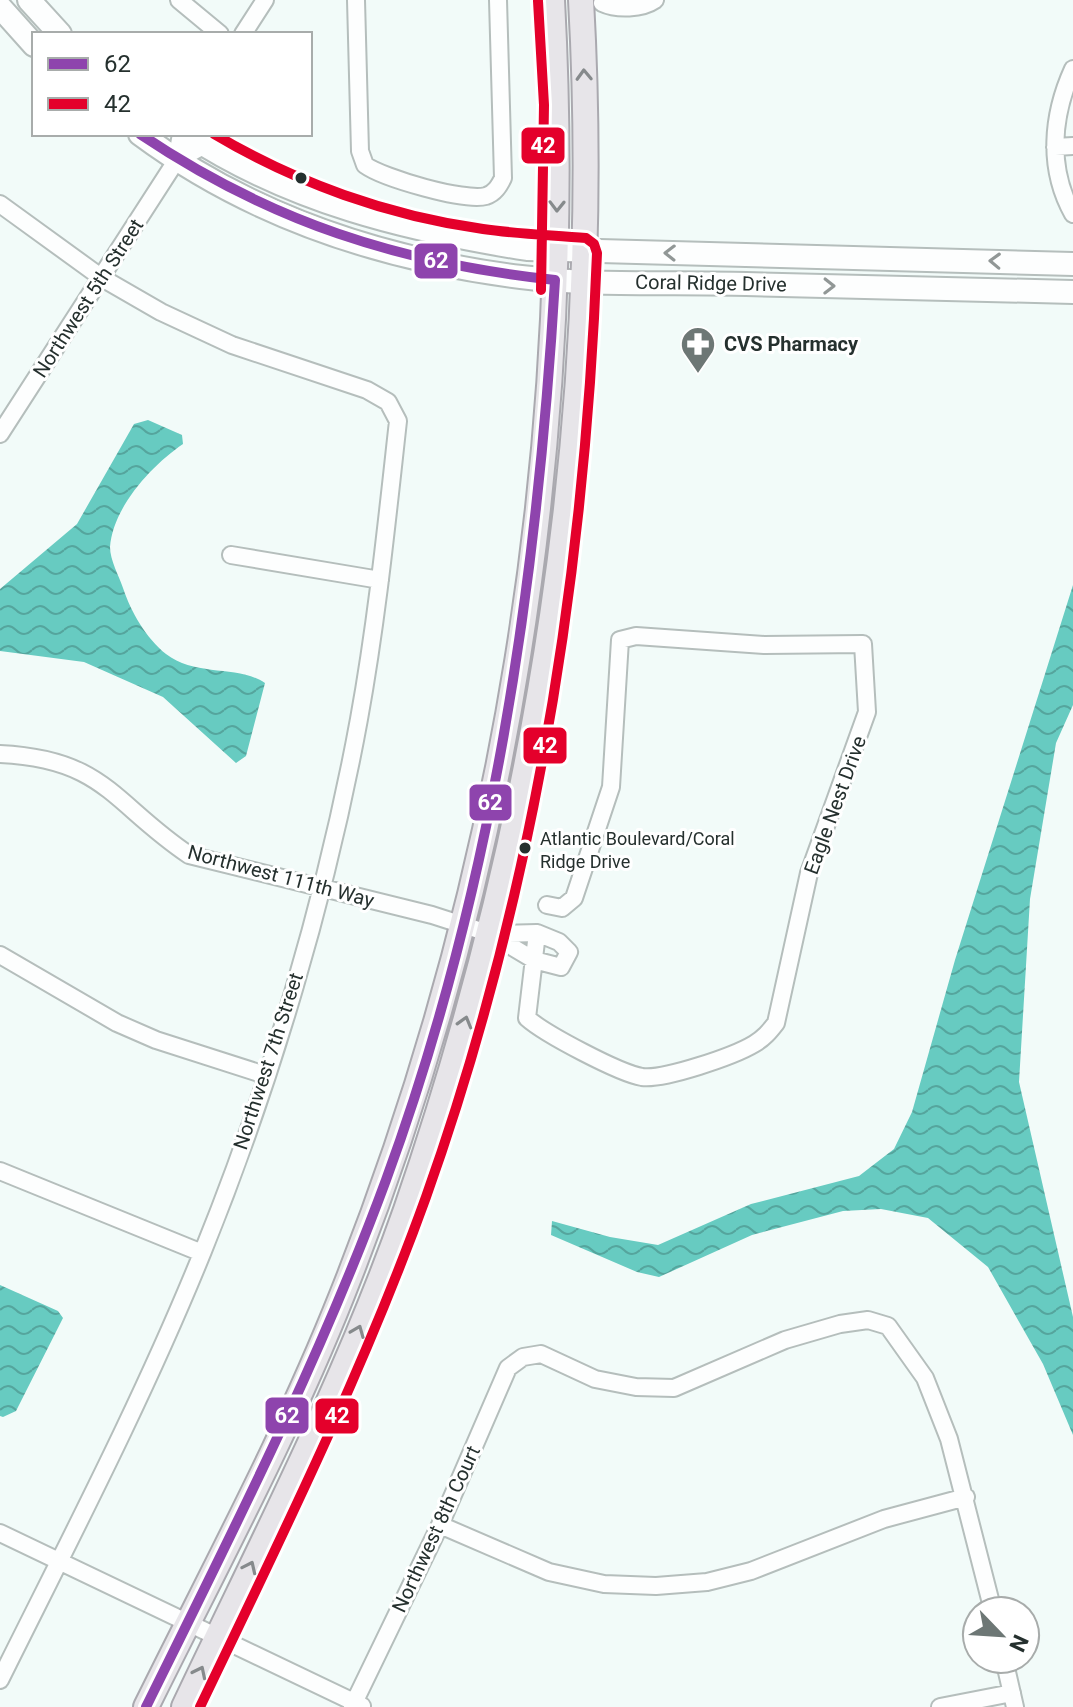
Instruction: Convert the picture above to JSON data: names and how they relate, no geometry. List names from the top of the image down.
{
  "streets": {
    "main road": ["Coral Ridge Drive"],
    "street": [
      "Northwest 5th Street",
      "Eagle Nest Drive",
      "Northwest 111th Way",
      "Northwest 7th Street",
      "Northwest 8th Court"
    ]
  },
  "crossings": [
    ["Coral Ridge Drive", "Northwest 5th Street"],
    ["Northwest 5th Street", "Northwest 7th Street"],
    ["Northwest 111th Way", "Northwest 7th Street"]
  ],
  "places": {
    "pharmacy": ["CVS Pharmacy"],
    "other": ["Atlantic Boulevard/Coral Ridge Drive"]
  },
  "lines": ["transit line 42", "transit line 62"],
  "legend": ["62", "42"],
  "north": "bottom right"
}
